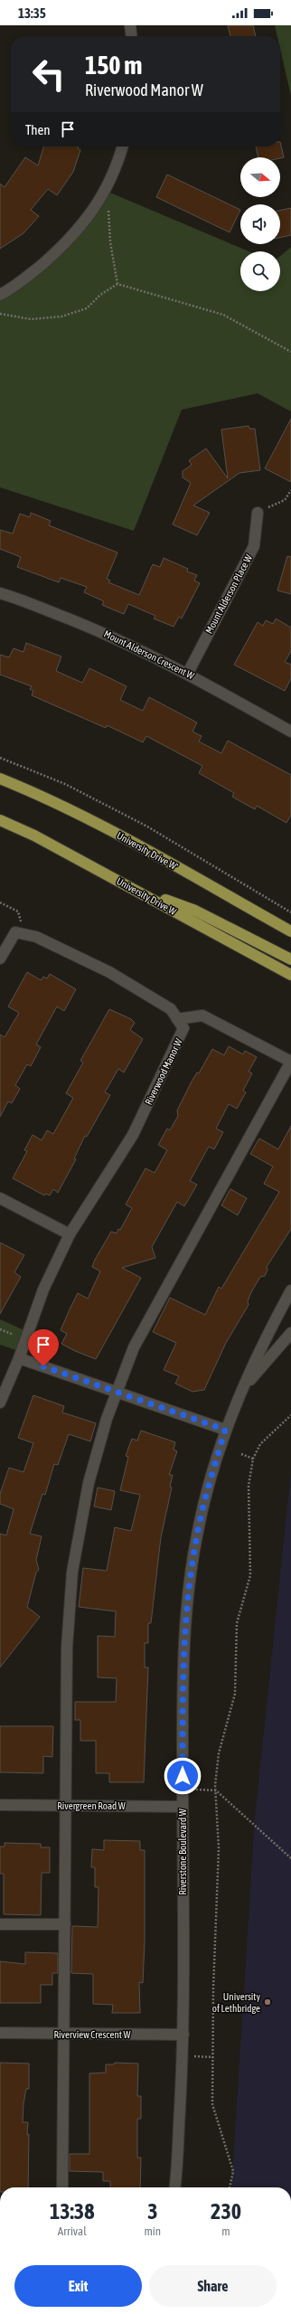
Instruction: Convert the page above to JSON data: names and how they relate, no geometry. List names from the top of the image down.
{
  "streets": {
    "main road": ["University Drive W'", "University Drive W"],
    "street": [
      "Mount Alderson Place W",
      "Mount Alderson Crescent W",
      "Riverwood Manor W",
      "Rivergreen Road W",
      "Riverstone Boulevard W",
      "Riverview Crescent W"
    ]
  },
  "crossings": [
    ["Mount Alderson Place W", "Mount Alderson Crescent W"],
    ["Rivergreen Road W", "Riverstone Boulevard W"],
    ["Riverstone Boulevard W", "Riverview Crescent W"]
  ],
  "places": ["University of Lethbridge"],
  "north": "right",
  "page": {
    "status": "13:35",
    "turn": ["150 m", "Riverwood Manor W"],
    "then": "Then",
    "eta": [
      "13:38",
      "Arrival",
      "3",
      "min",
      "230",
      "m"
    ],
    "buttons": ["Exit", "Share"]
  }
}
